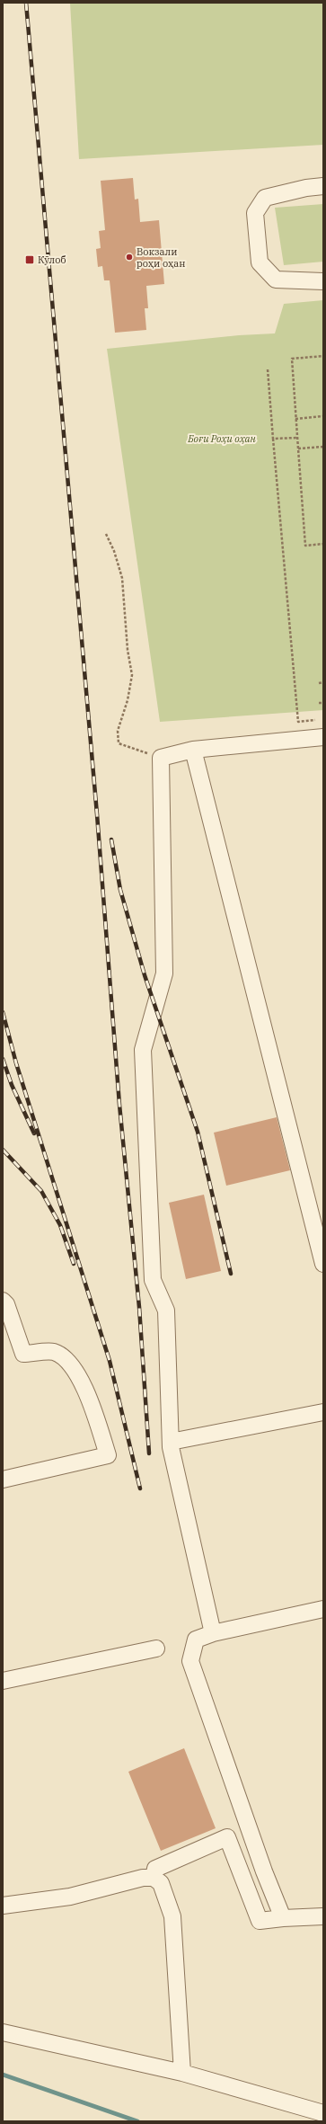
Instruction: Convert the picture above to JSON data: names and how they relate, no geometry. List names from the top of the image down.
{
  "parks": ["Боғи Роҳи оҳан"],
  "places": {
    "other": ["Вокзали роҳи оҳан"],
    "transit": ["Кӯлоб"]
  }
}
